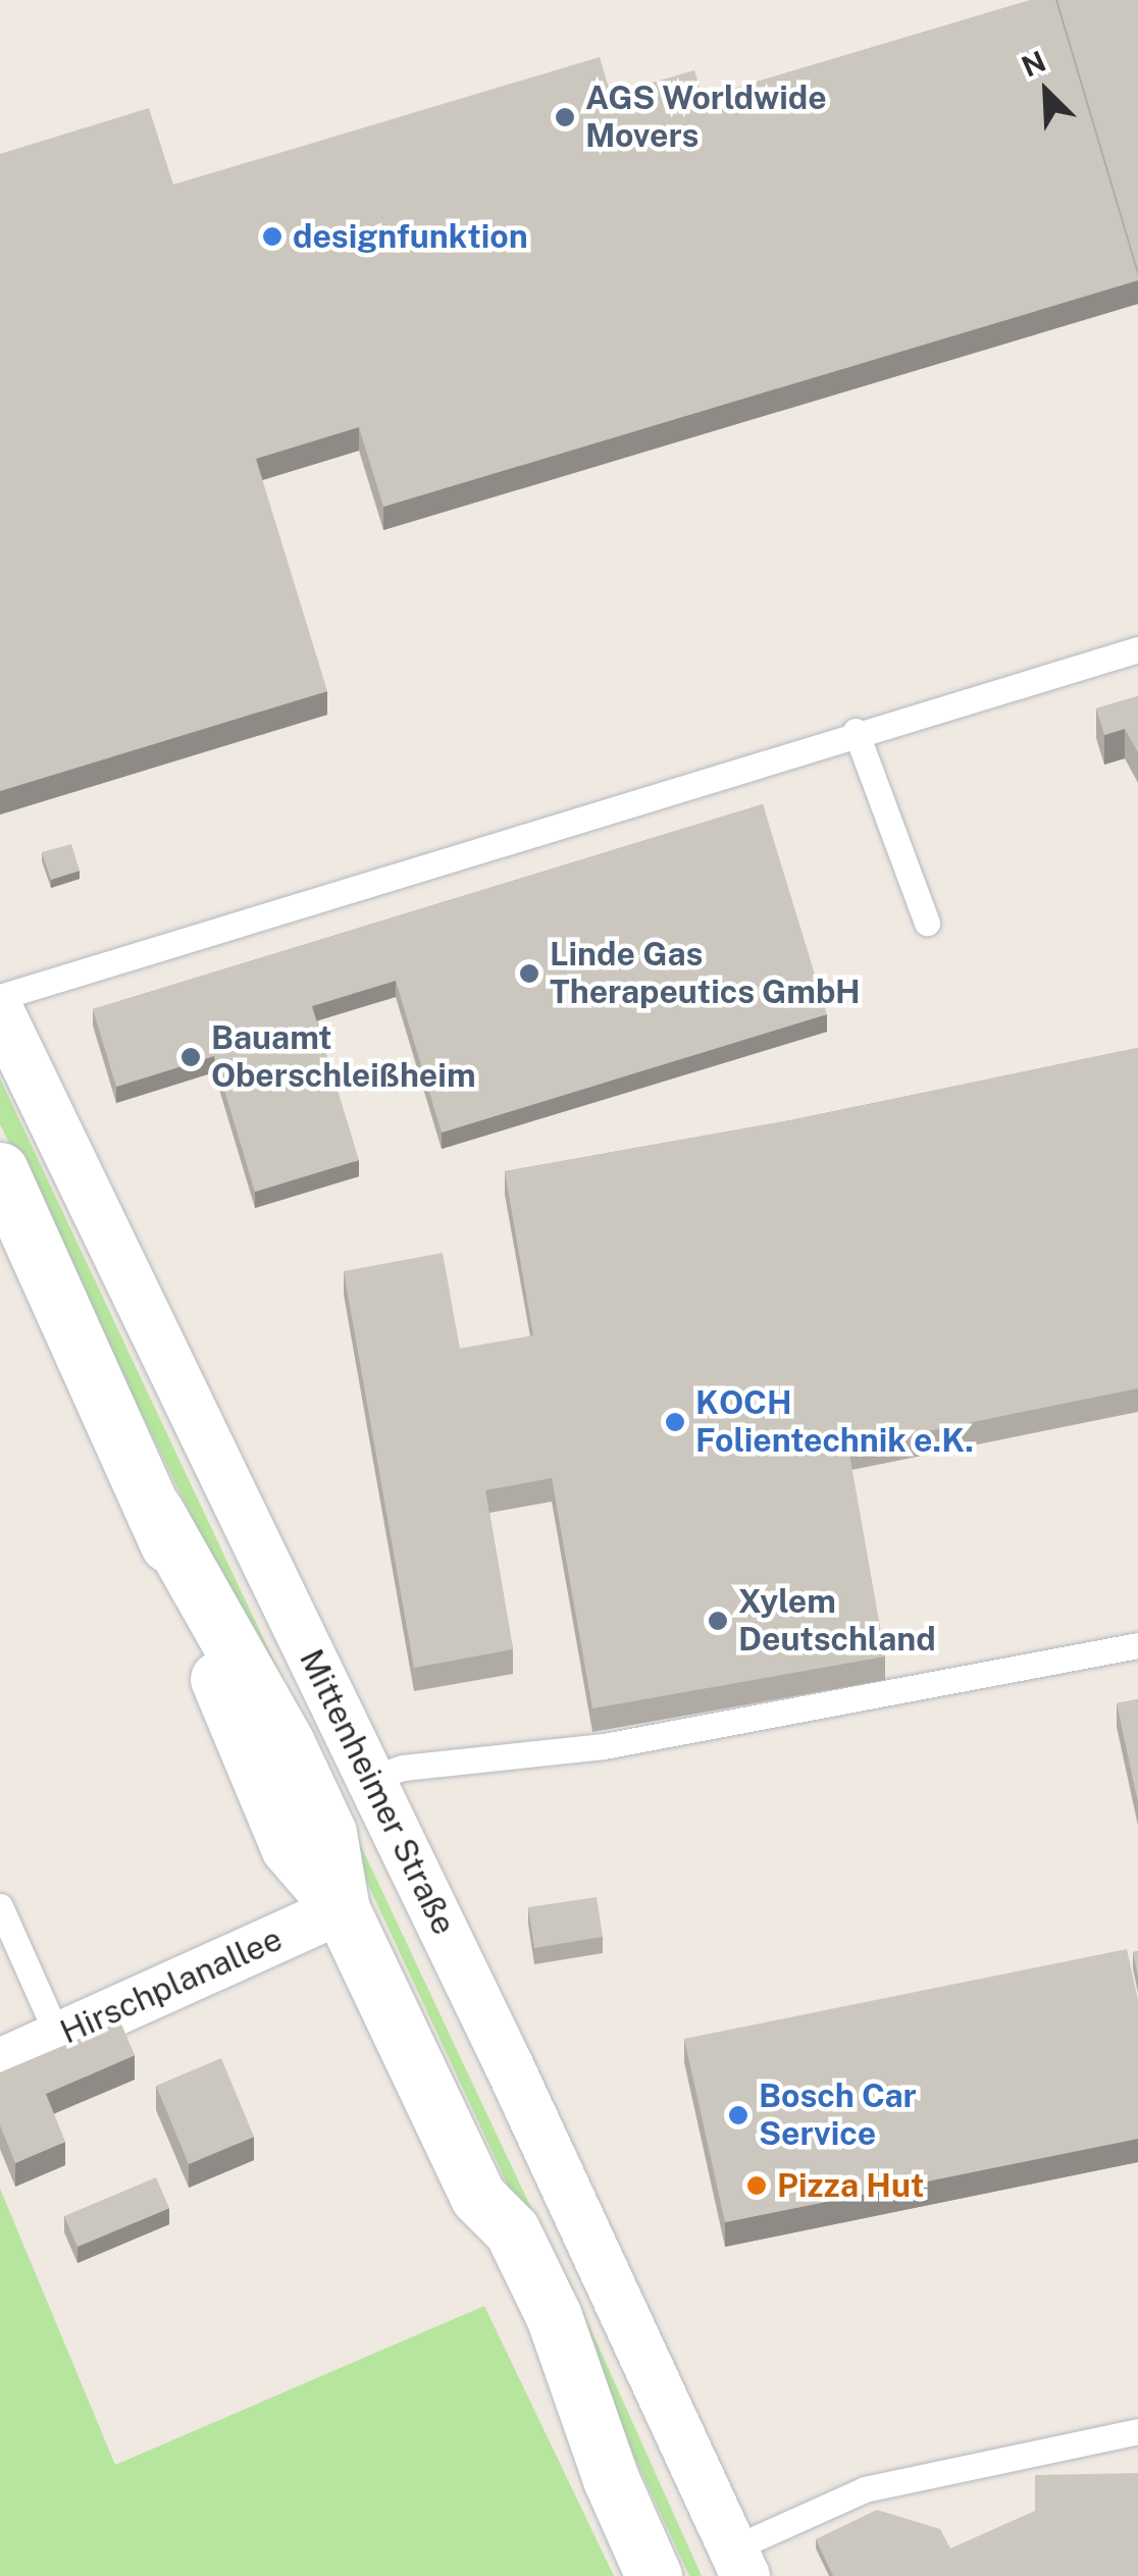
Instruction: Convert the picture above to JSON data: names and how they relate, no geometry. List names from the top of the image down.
{
  "streets": {
    "street": ["Mittenheimer Straße", "Hirschplanallee"]
  },
  "places": [
    "AGS Worldwide Movers",
    "designfunktion",
    "Linde Gas Therapeutics GmbH",
    "Bauamt Oberschleißheim",
    "KOCH Folientechnik e.K.",
    "Xylem Deutschland",
    "Bosch Car Service",
    "Pizza Hut"
  ],
  "north": "top left"
}
